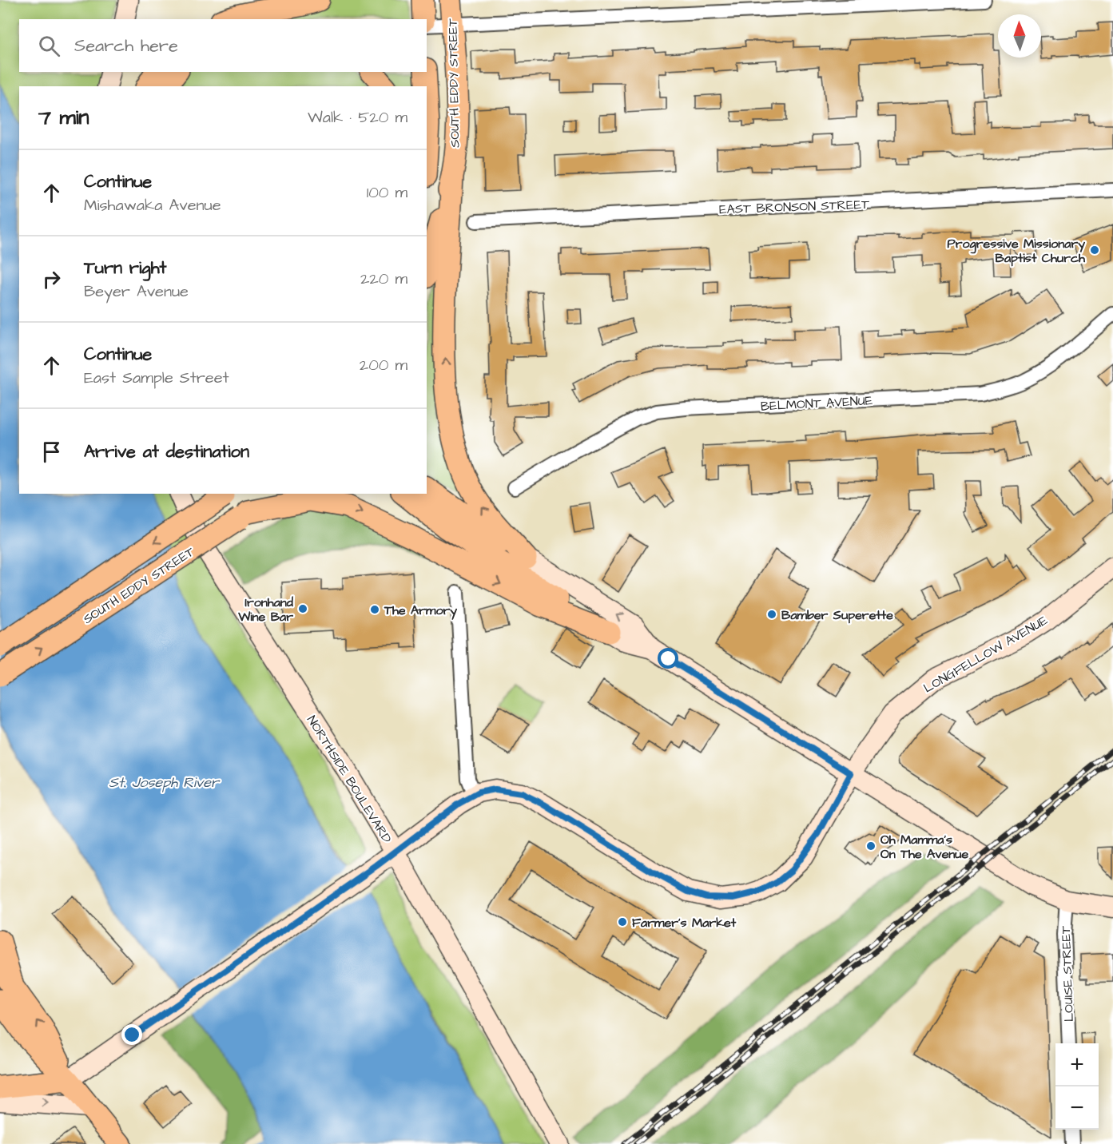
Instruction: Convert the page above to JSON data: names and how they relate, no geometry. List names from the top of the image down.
{
  "streets": {
    "main road": ["SOUTH EDDY STREET"],
    "street": [
      "EAST BRONSON STREET",
      "BELMONT AVENUE",
      "LONGFELLOW AVENUE",
      "NORTHSIDE BOULEVARD",
      "LOUISE STREET"
    ]
  },
  "water": ["St. Joseph River"],
  "places": [
    "Progressive Missionary Baptist Church",
    "Ironhand Wine Bar",
    "The Armory",
    "Bamber Superette",
    "Oh Mamma's On The Avenue",
    "Farmer's Market"
  ],
  "north": "top",
  "page": {
    "search": "Search here",
    "heading": ["7 min", "Walk · 520 m"],
    "list": [
      ["Continue", "Mishawaka Avenue", "100 m"],
      ["Turn right", "Beyer Avenue", "220 m"],
      ["Continue", "East Sample Street", "200 m"],
      "Arrive at destination"
    ],
    "map_buttons": ["+", "−"]
  }
}
